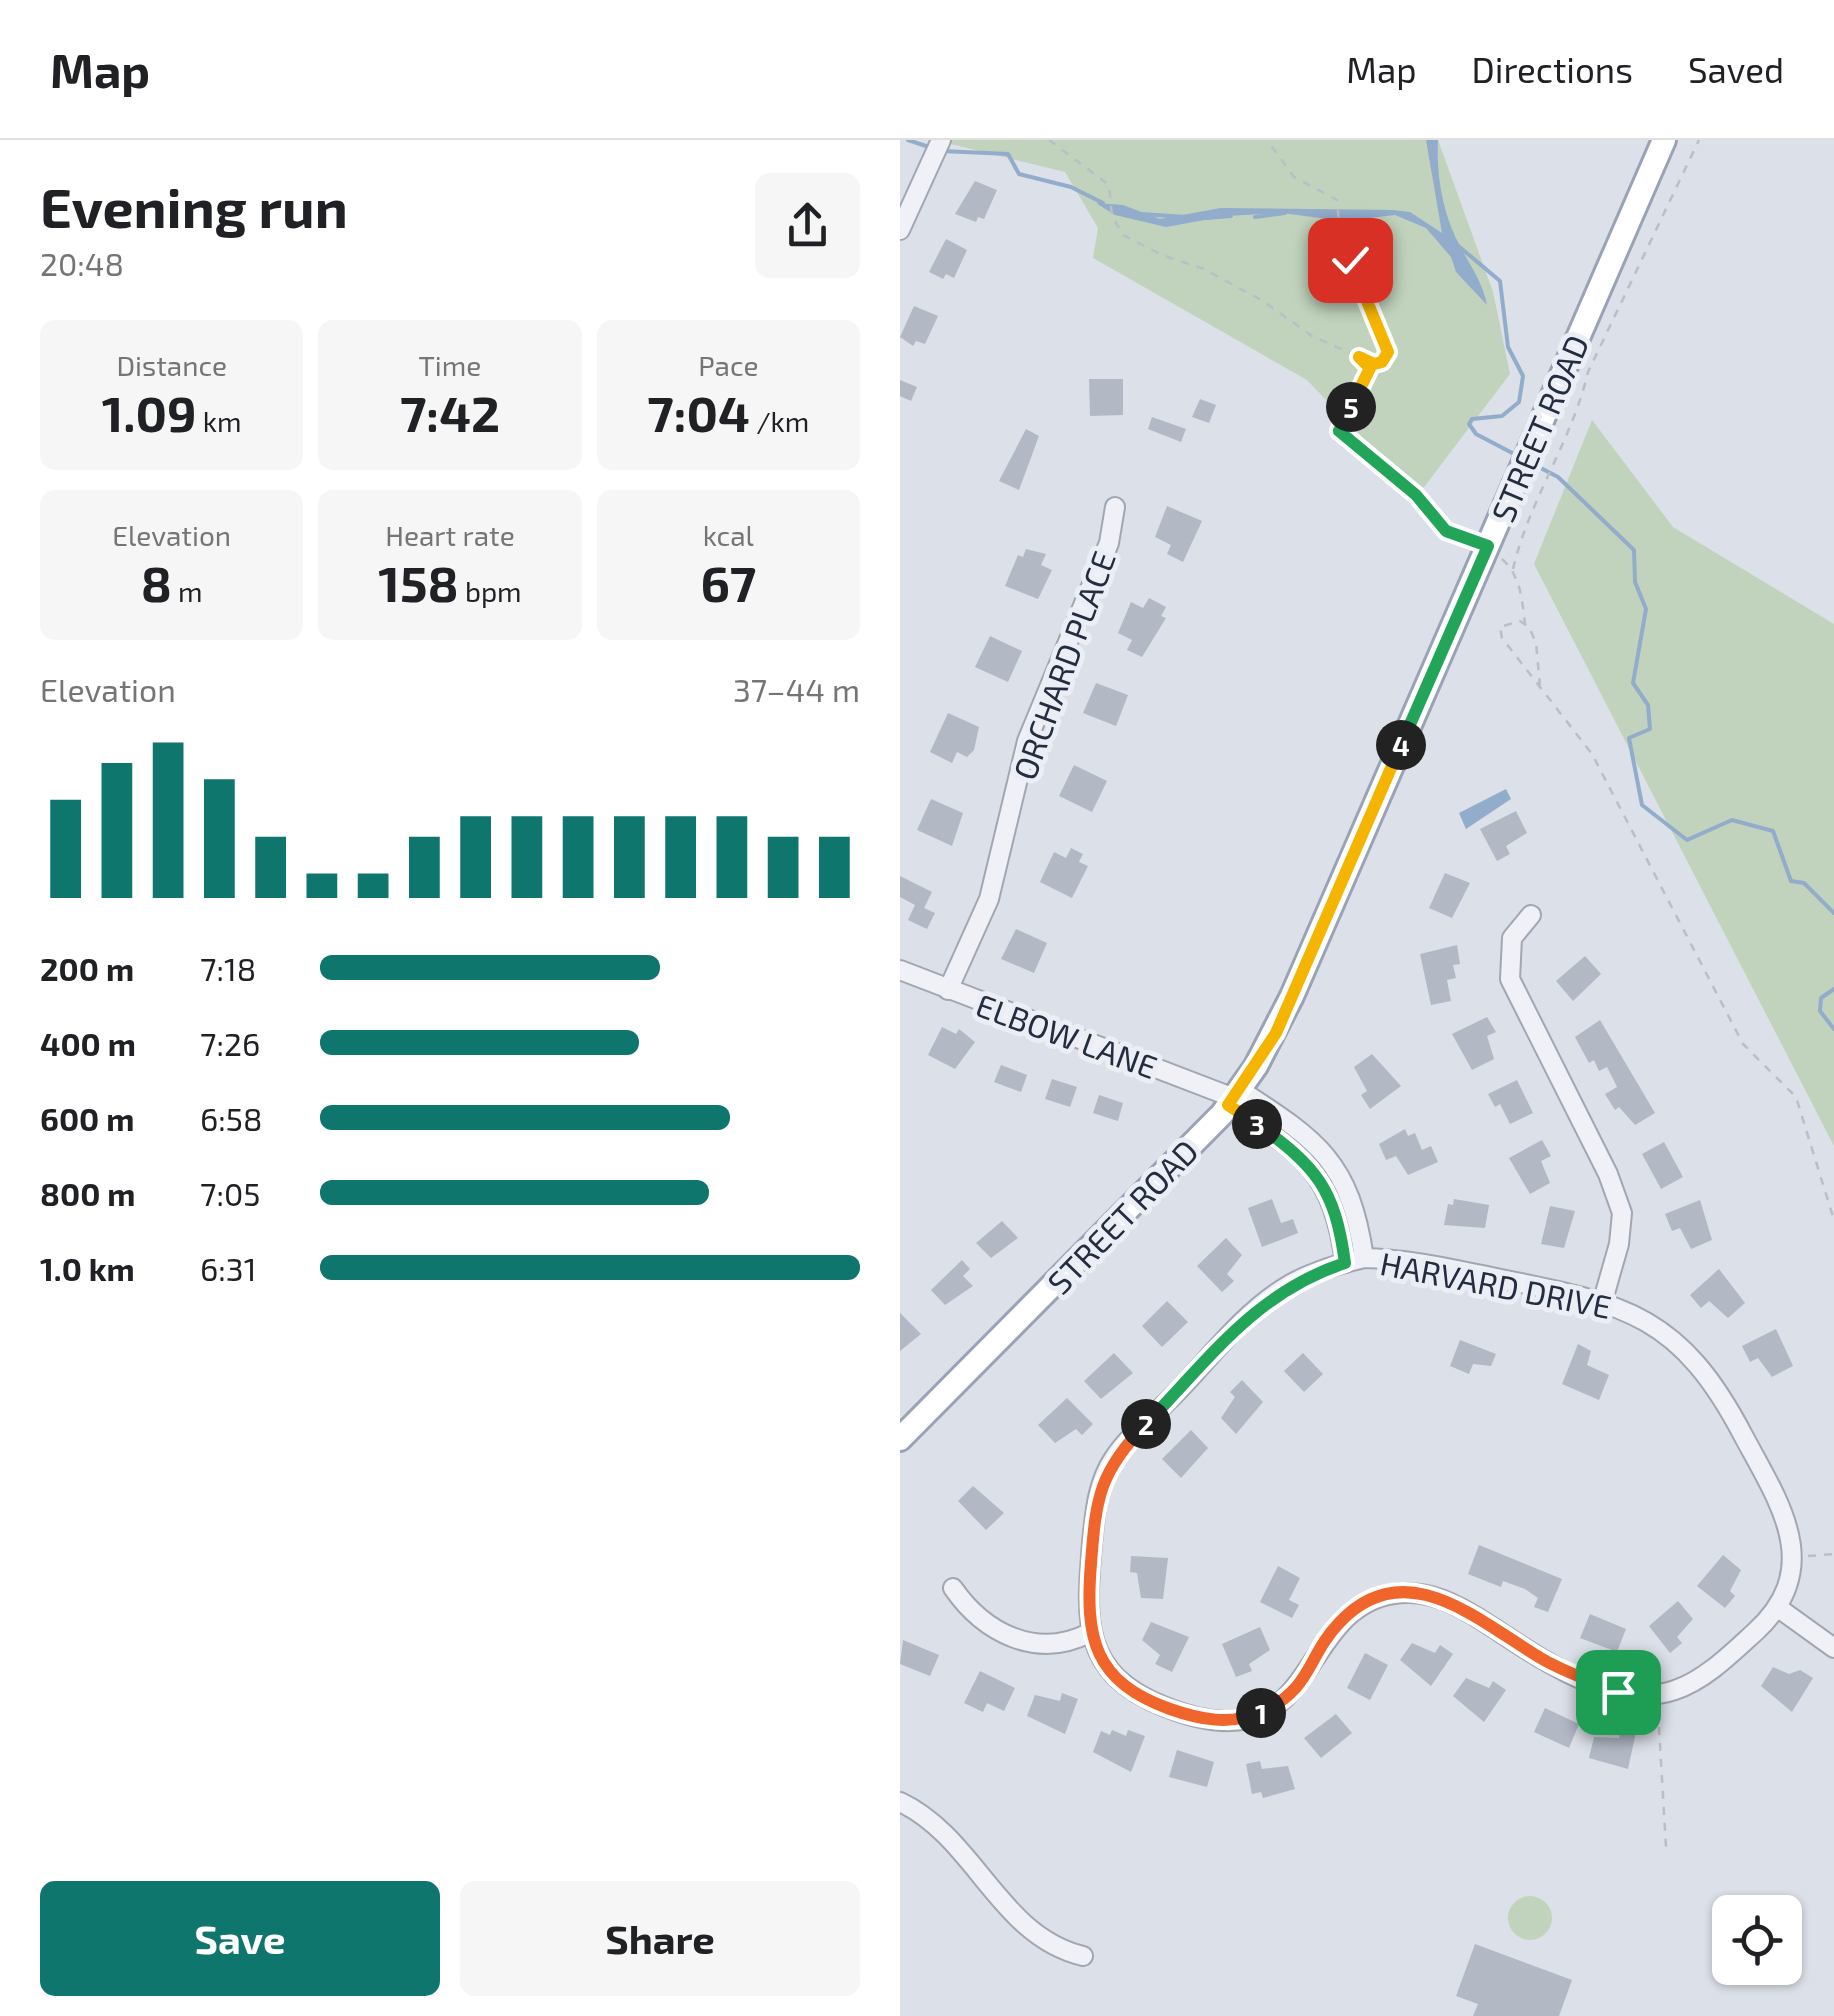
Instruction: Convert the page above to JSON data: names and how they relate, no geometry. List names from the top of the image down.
{
  "streets": {
    "main road": ["STREET ROAD"],
    "street": ["ORCHARD PLACE", "ELBOW LANE", "HARVARD DRIVE"]
  },
  "crossings": [
    ["STREET ROAD", "ELBOW LANE"],
    ["STREET ROAD", "HARVARD DRIVE"],
    ["ORCHARD PLACE", "ELBOW LANE"],
    ["ELBOW LANE", "HARVARD DRIVE"]
  ],
  "page": {
    "header": "Map",
    "nav": ["Map", "Directions", "Saved"],
    "heading": ["Evening run", "20:48"],
    "stats": [
      ["Distance", "1.09 km"],
      ["Time", "7:42"],
      ["Pace", "7:04 /km"],
      ["Elevation", "8 m"],
      ["Heart rate", "158 bpm"],
      ["kcal", "67"]
    ],
    "pins": [
      "5",
      "4",
      "3",
      "2",
      "1"
    ],
    "chart": ["Elevation", "37–44 m"],
    "list": [
      {
        "name": "200 m",
        "note": "7:18"
      },
      {
        "name": "400 m",
        "note": "7:26"
      },
      {
        "name": "600 m",
        "note": "6:58"
      },
      {
        "name": "800 m",
        "note": "7:05"
      },
      {
        "name": "1.0 km",
        "note": "6:31"
      }
    ],
    "buttons": ["Save", "Share"]
  }
}
